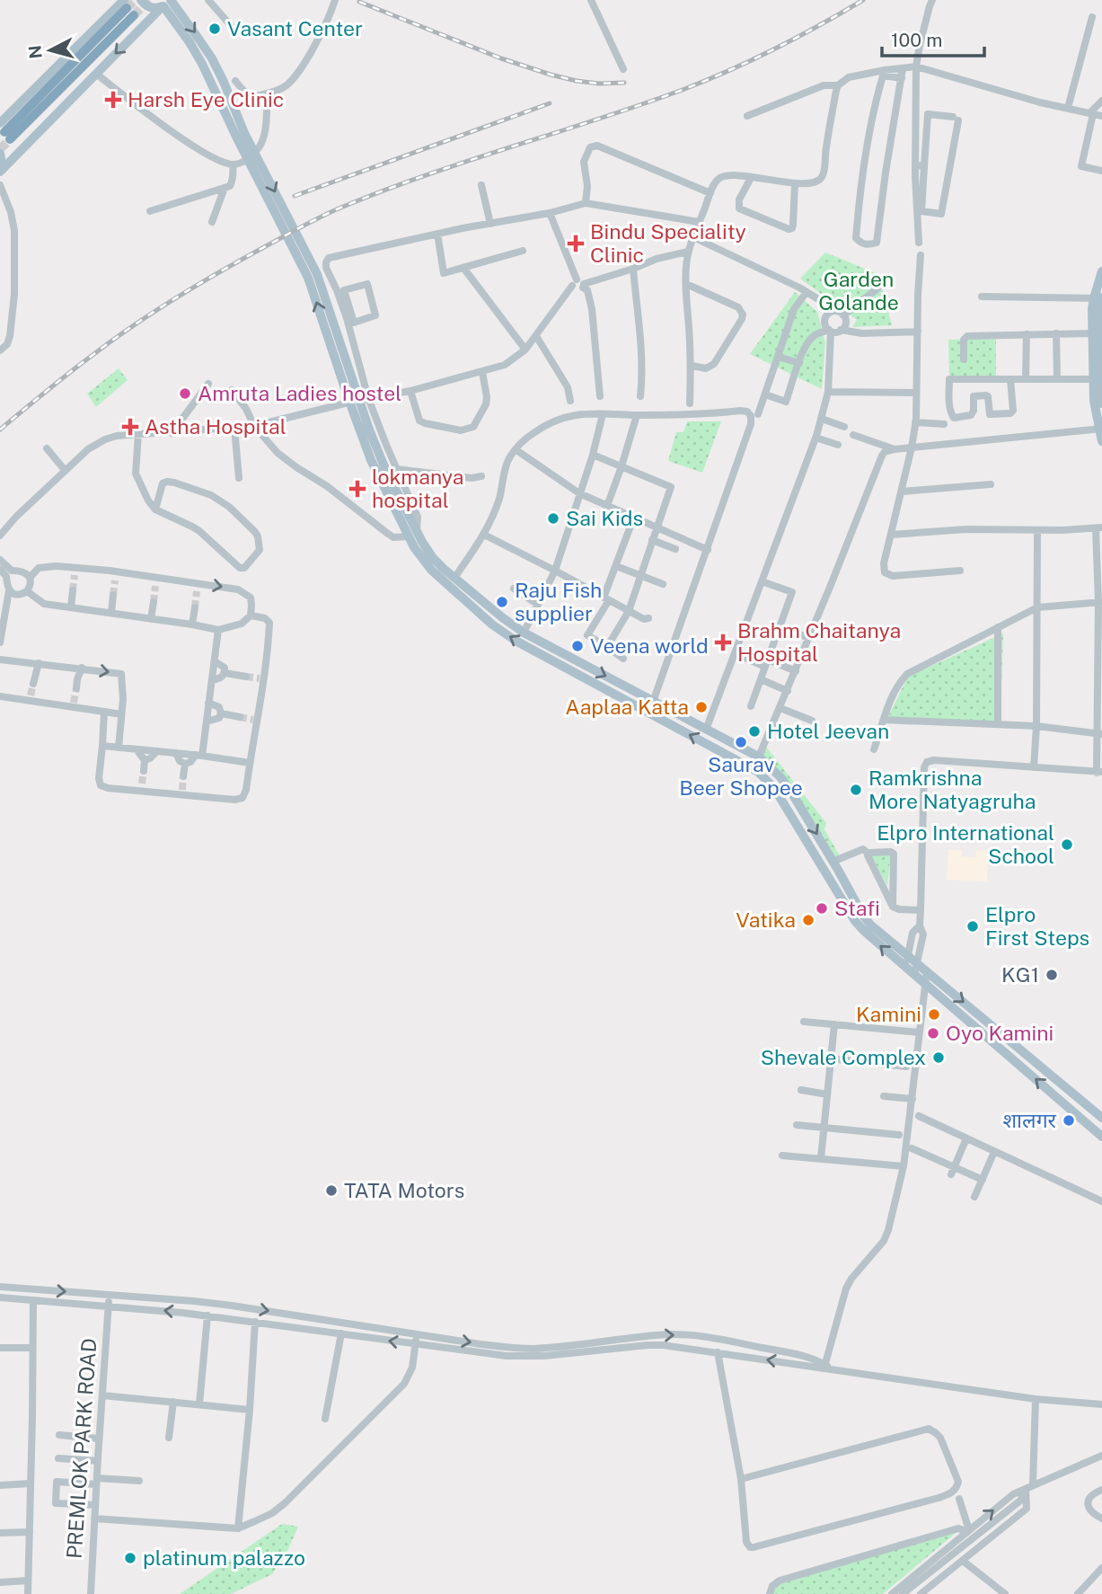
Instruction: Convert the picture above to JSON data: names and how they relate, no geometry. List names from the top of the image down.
{
  "streets": {
    "street": ["PREMLOK PARK ROAD"]
  },
  "parks": ["Garden Golande"],
  "places": {
    "other": [
      "Vasant Center",
      "Amruta Ladies hostel",
      "Sai Kids",
      "Raju Fish supplier",
      "Veena world",
      "Aaplaa Katta",
      "Hotel Jeevan",
      "Saurav Beer Shopee",
      "Ramkrishna More Natyagruha",
      "Elpro International School",
      "Stafi",
      "Vatika",
      "Elpro First Steps",
      "KG1",
      "Kamini",
      "Oyo Kamini",
      "Shevale Complex",
      "शालगर",
      "TATA Motors",
      "platinum palazzo"
    ],
    "health": [
      "Harsh Eye Clinic",
      "Bindu Speciality Clinic",
      "Astha Hospital",
      "lokmanya hospital",
      "Brahm Chaitanya Hospital"
    ]
  },
  "scale_bar": "100 m",
  "north": "left"
}
